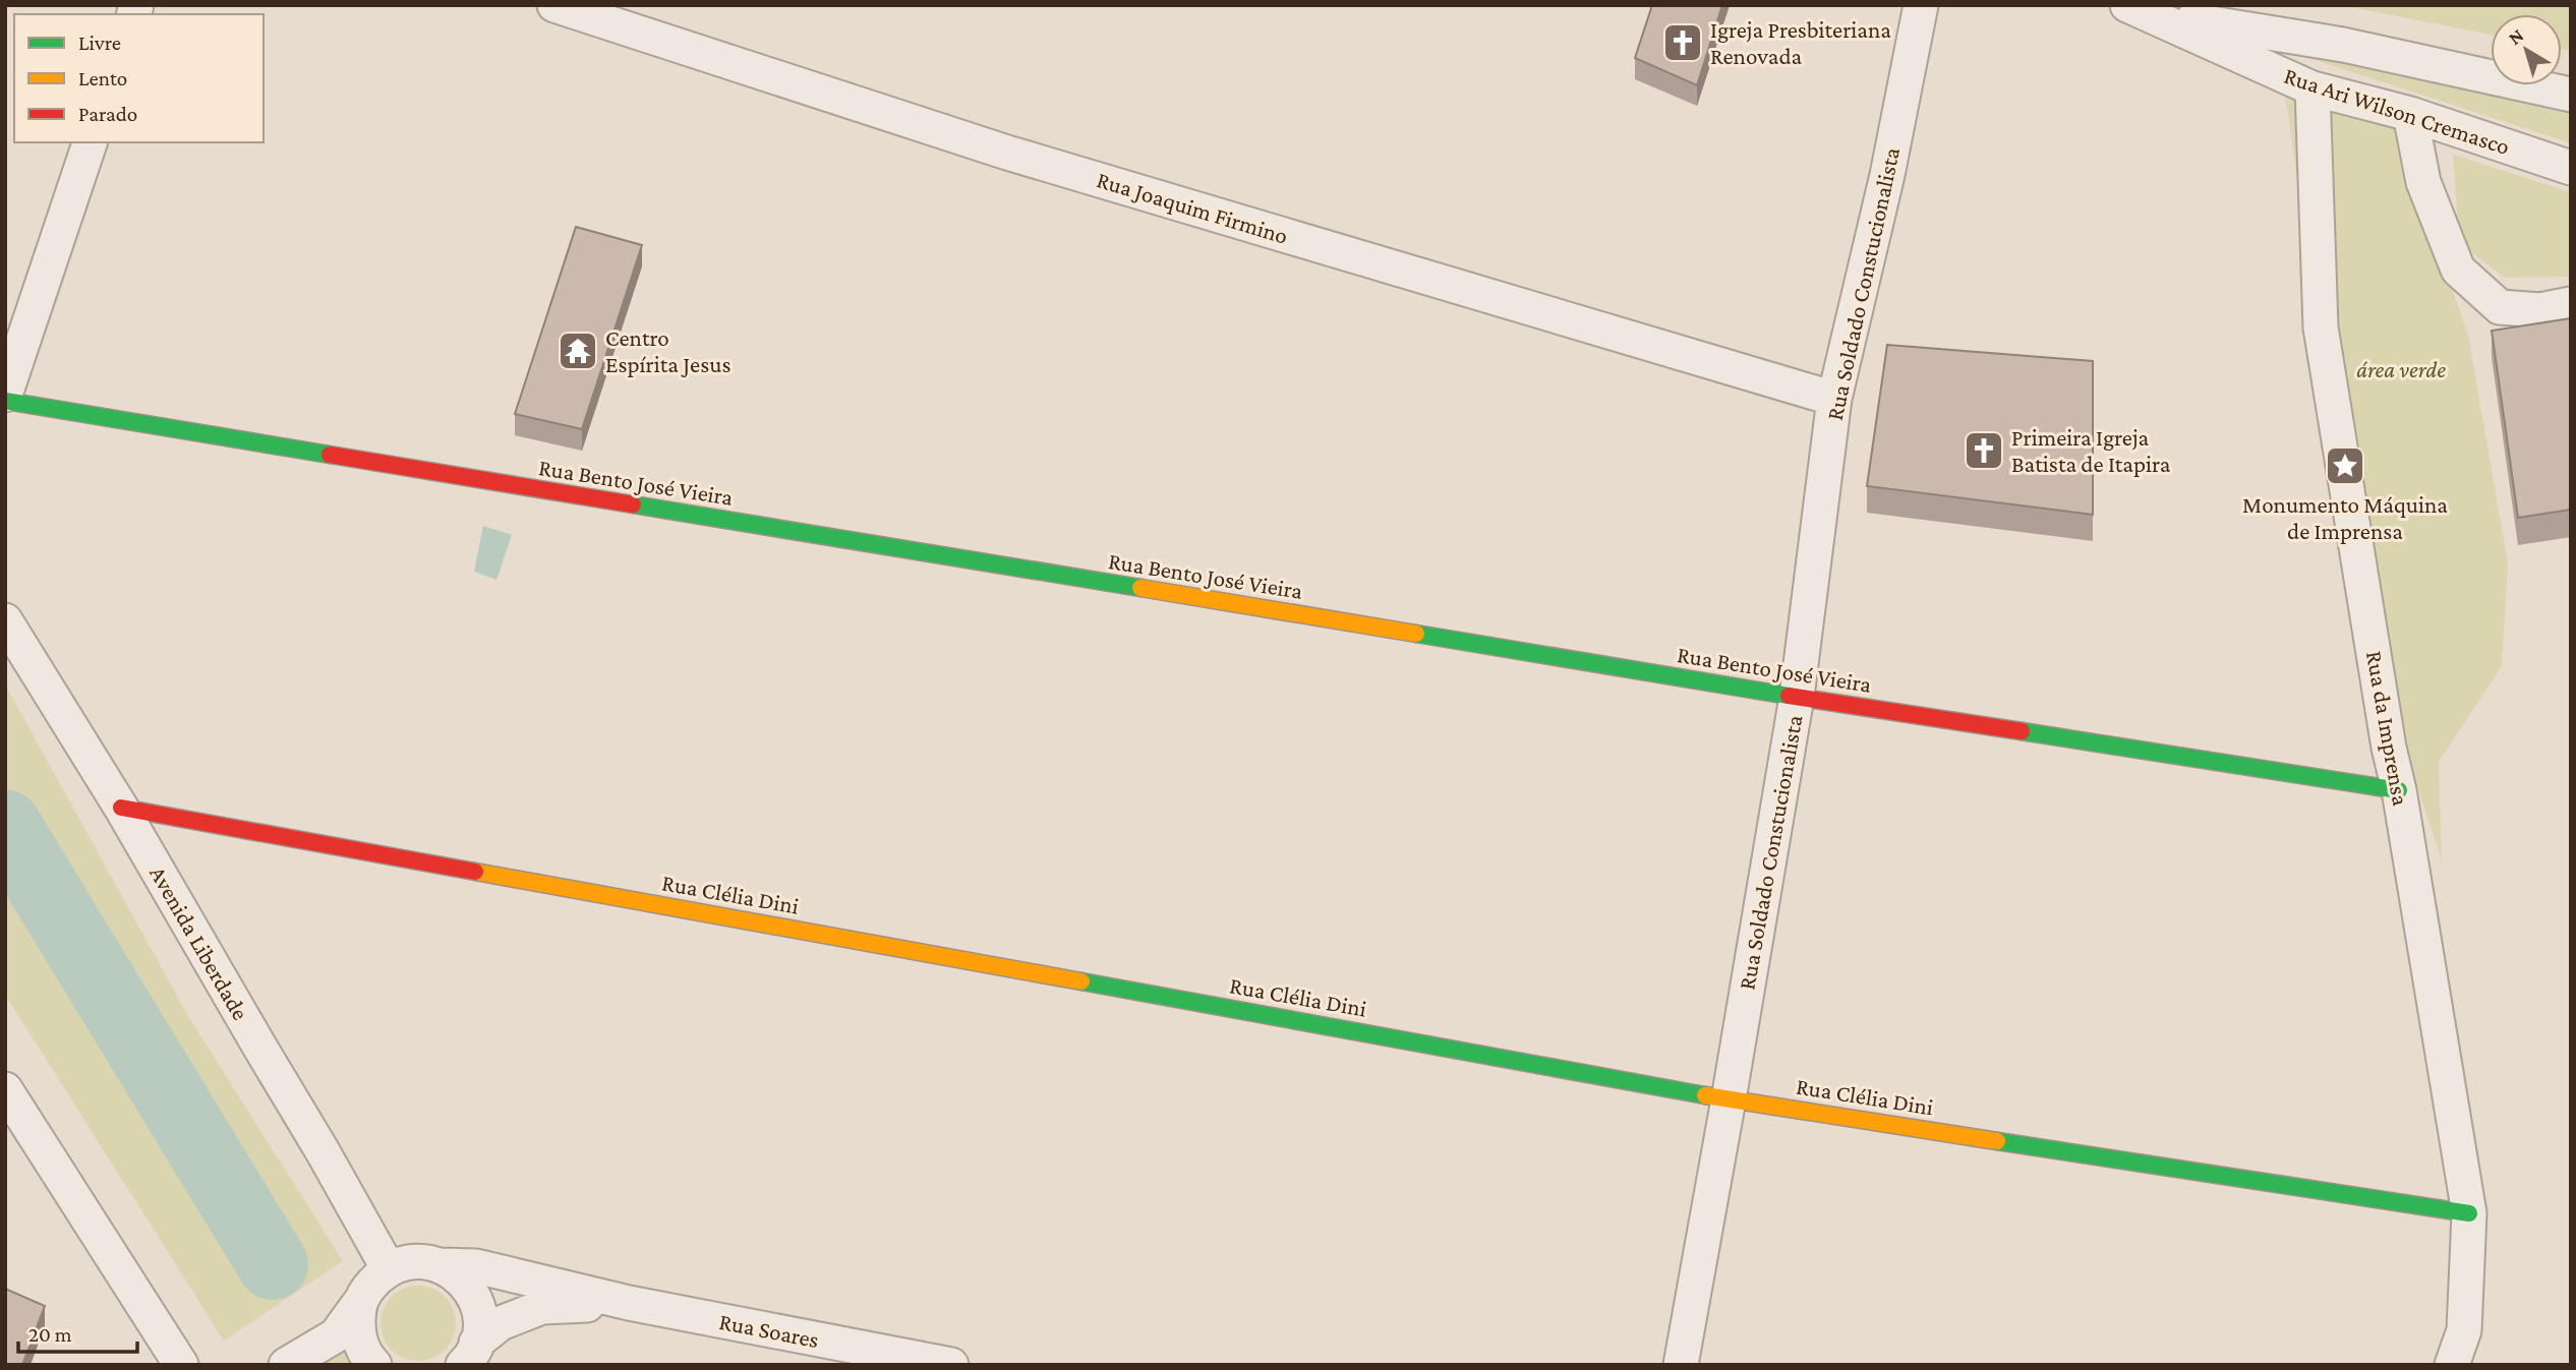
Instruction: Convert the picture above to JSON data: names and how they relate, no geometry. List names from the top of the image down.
{
  "streets": {
    "street": [
      "Rua Ari Wilson Cremasco",
      "Rua Joaquim Firmino",
      "Rua Soldado Constucionalista",
      "Rua Bento José Vieira",
      "Rua da Imprensa",
      "Rua Clélia Dini",
      "Avenida Liberdade",
      "Rua Soares"
    ]
  },
  "crossings": [
    ["Rua Ari Wilson Cremasco", "Rua da Imprensa"],
    ["Rua Joaquim Firmino", "Rua Soldado Constucionalista"],
    ["Rua Soldado Constucionalista", "Rua Bento José Vieira"],
    ["Rua Soldado Constucionalista", "Rua Clélia Dini"],
    ["Rua Bento José Vieira", "Rua da Imprensa"],
    ["Rua da Imprensa", "Rua Clélia Dini"],
    ["Rua Clélia Dini", "Avenida Liberdade"]
  ],
  "parks": ["área verde"],
  "places": {
    "church": ["Igreja Presbiteriana Renovada", "Primeira Igreja Batista de Itapira"],
    "temple": ["Centro Espírita Jesus"],
    "place": ["Monumento Máquina de Imprensa"]
  },
  "legend": ["Livre", "Lento", "Parado"],
  "scale_bar": "20 m",
  "north": "top left"
}
